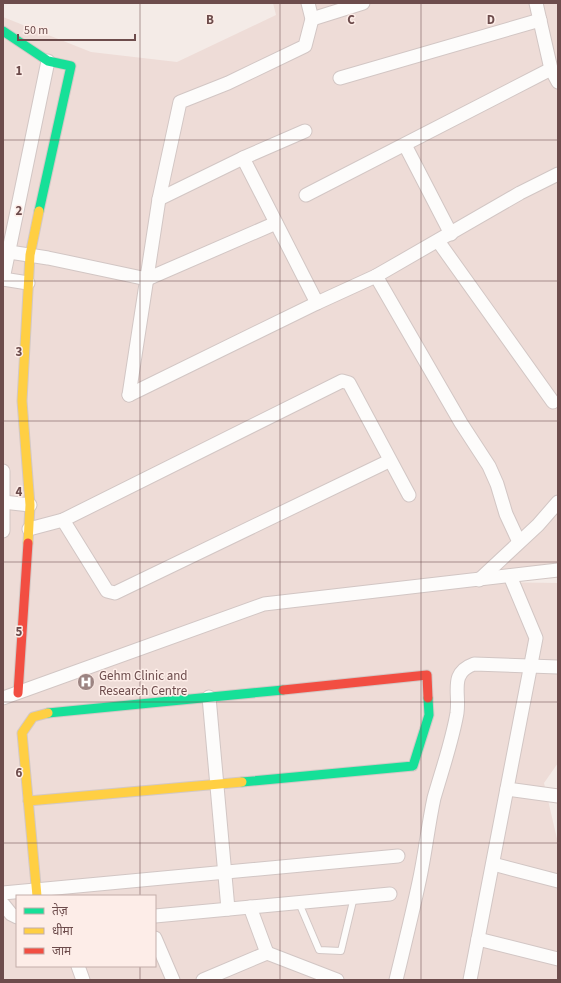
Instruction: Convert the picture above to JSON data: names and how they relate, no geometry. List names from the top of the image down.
{
  "places": {
    "hospital": ["Gehm Clinic and Research Centre"]
  },
  "legend": ["तेज़", "धीमा", "जाम"],
  "scale_bar": "50 m",
  "grid": {
    "columns": ["B", "C", "D"],
    "rows": [
      "1",
      "2",
      "3",
      "4",
      "5",
      "6"
    ]
  }
}
